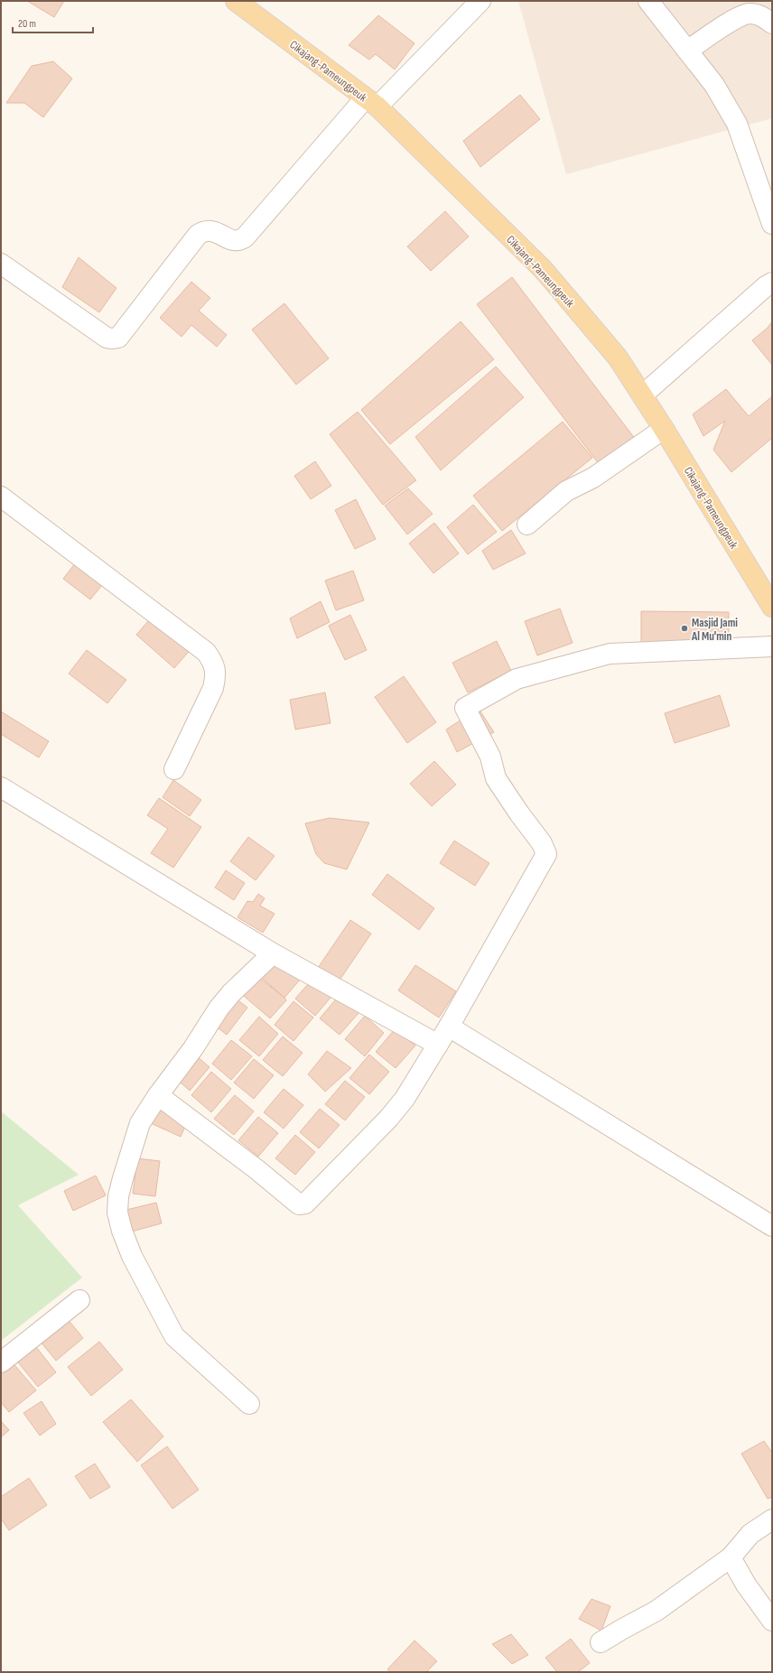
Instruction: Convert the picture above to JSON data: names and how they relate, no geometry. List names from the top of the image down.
{
  "streets": {
    "main road": ["Cikajang-Pameungpeuk"]
  },
  "places": ["Masjid Jami Al Mu'min"],
  "scale_bar": "20 m"
}
